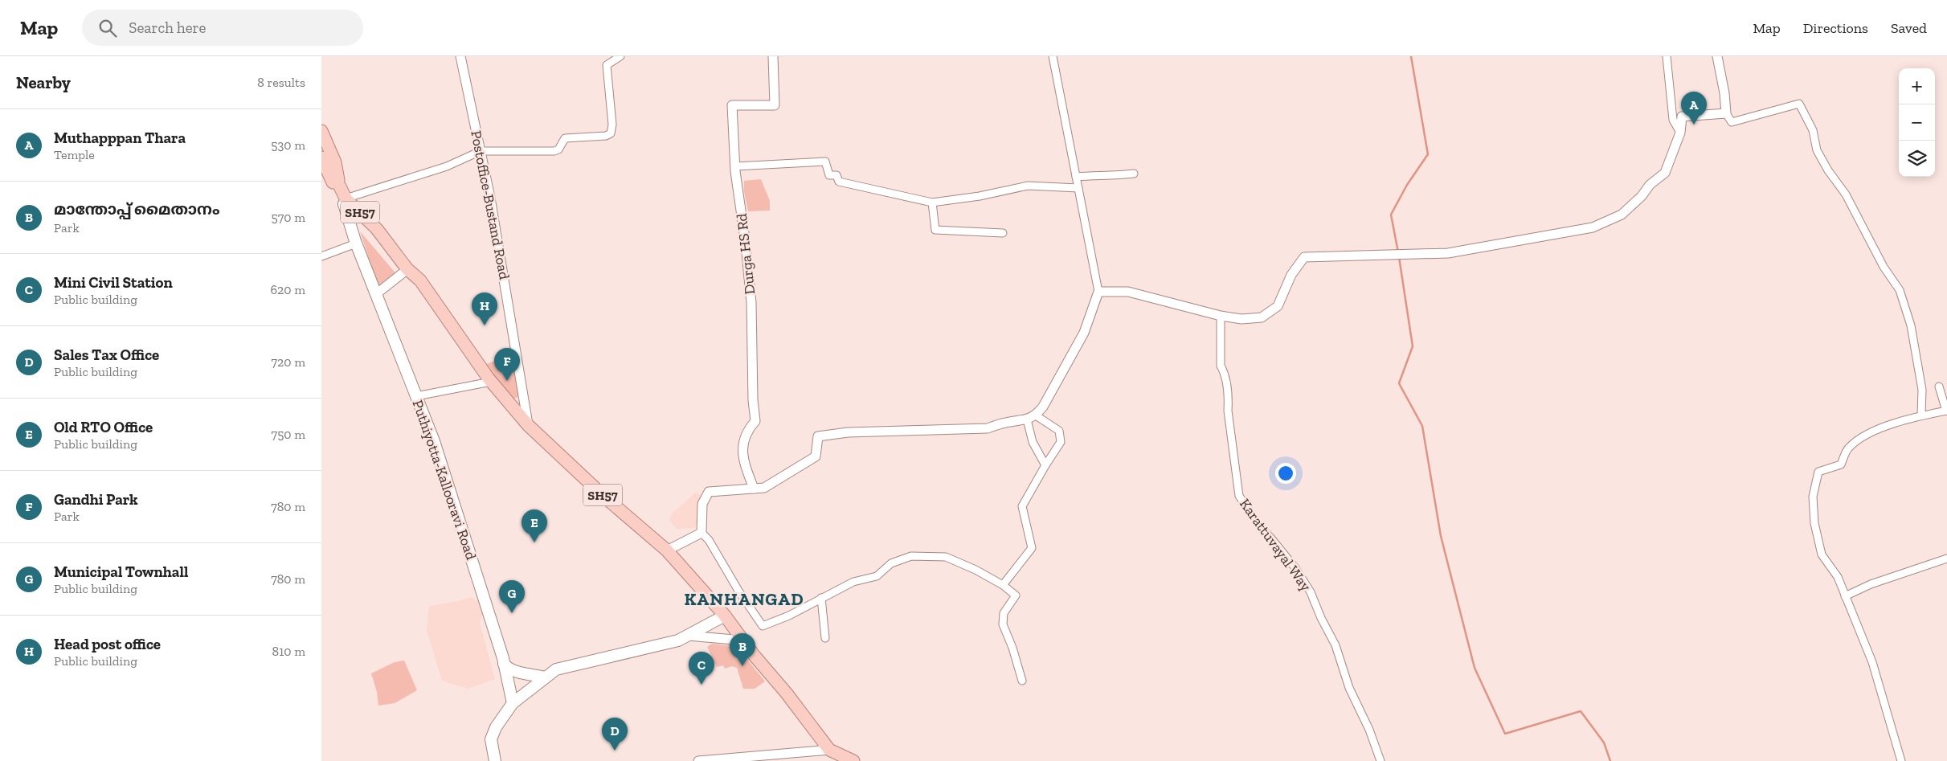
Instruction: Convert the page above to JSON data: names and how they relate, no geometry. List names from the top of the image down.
{
  "streets": {
    "main road": ["SH57", "Puthiyotta-Kallooravi Road"],
    "street": ["Postoffice-Bustand Road", "Durga HS Rd", "Karattuvayal Way"]
  },
  "crossings": [
    ["Postoffice-Bustand Road", "SH57"],
    ["SH57", "Puthiyotta-Kallooravi Road"]
  ],
  "districts": ["KANHANGAD"],
  "page": {
    "header": "Map",
    "search": "Search here",
    "nav": ["Map", "Directions", "Saved"],
    "heading": ["Nearby", "8 results"],
    "map_buttons": ["+", "−"],
    "pins": [
      "A",
      "H",
      "F",
      "E",
      "G",
      "B",
      "C",
      "D"
    ],
    "list": [
      {
        "mark": "A",
        "name": "Muthapppan Thara",
        "note": "Temple",
        "value": "530 m"
      },
      {
        "mark": "B",
        "name": "മാന്തോപ്പ് മൈതാനം",
        "note": "Park",
        "value": "570 m"
      },
      {
        "mark": "C",
        "name": "Mini Civil Station",
        "note": "Public building",
        "value": "620 m"
      },
      {
        "mark": "D",
        "name": "Sales Tax Office",
        "note": "Public building",
        "value": "720 m"
      },
      {
        "mark": "E",
        "name": "Old RTO Office",
        "note": "Public building",
        "value": "750 m"
      },
      {
        "mark": "F",
        "name": "Gandhi Park",
        "note": "Park",
        "value": "780 m"
      },
      {
        "mark": "G",
        "name": "Municipal Townhall",
        "note": "Public building",
        "value": "780 m"
      },
      {
        "mark": "H",
        "name": "Head post office",
        "note": "Public building",
        "value": "810 m"
      }
    ]
  }
}
